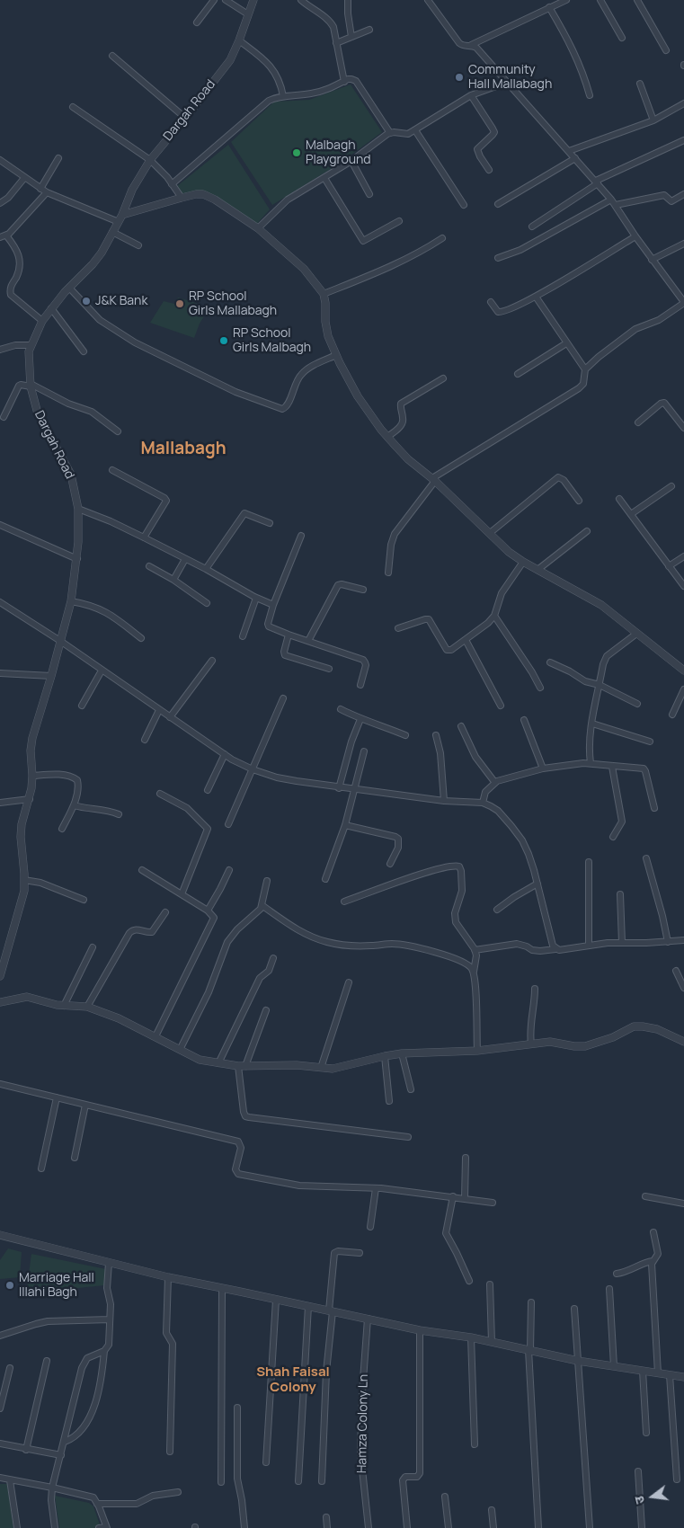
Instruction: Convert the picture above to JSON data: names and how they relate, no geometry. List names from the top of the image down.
{
  "streets": {
    "street": ["Dargah Road", "Hamza Colony Ln"]
  },
  "districts": ["Mallabagh", "Shah Faisal Colony"],
  "places": [
    "Community Hall Mallabagh",
    "Malbagh Playground",
    "J&K Bank",
    "RP School Girls Mallabagh",
    "RP School Girls Malbagh",
    "Marriage Hall Illahi Bagh"
  ],
  "north": "left"
}
